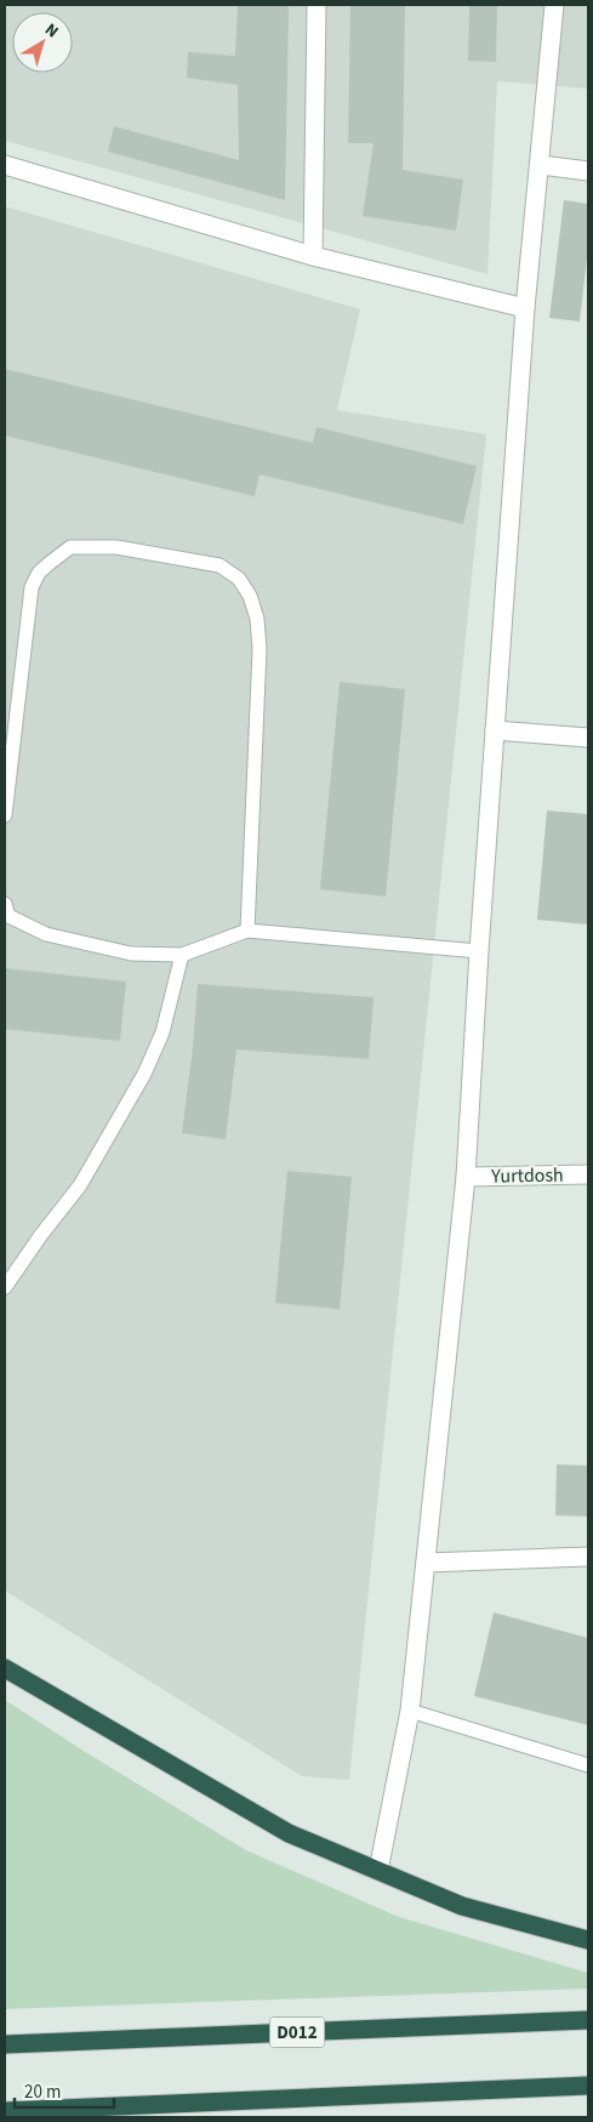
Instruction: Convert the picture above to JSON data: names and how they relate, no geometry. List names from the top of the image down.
{
  "streets": {
    "highway": ["D012"],
    "street": ["Yurtdosh"]
  },
  "scale_bar": "20 m",
  "north": "top right"
}
